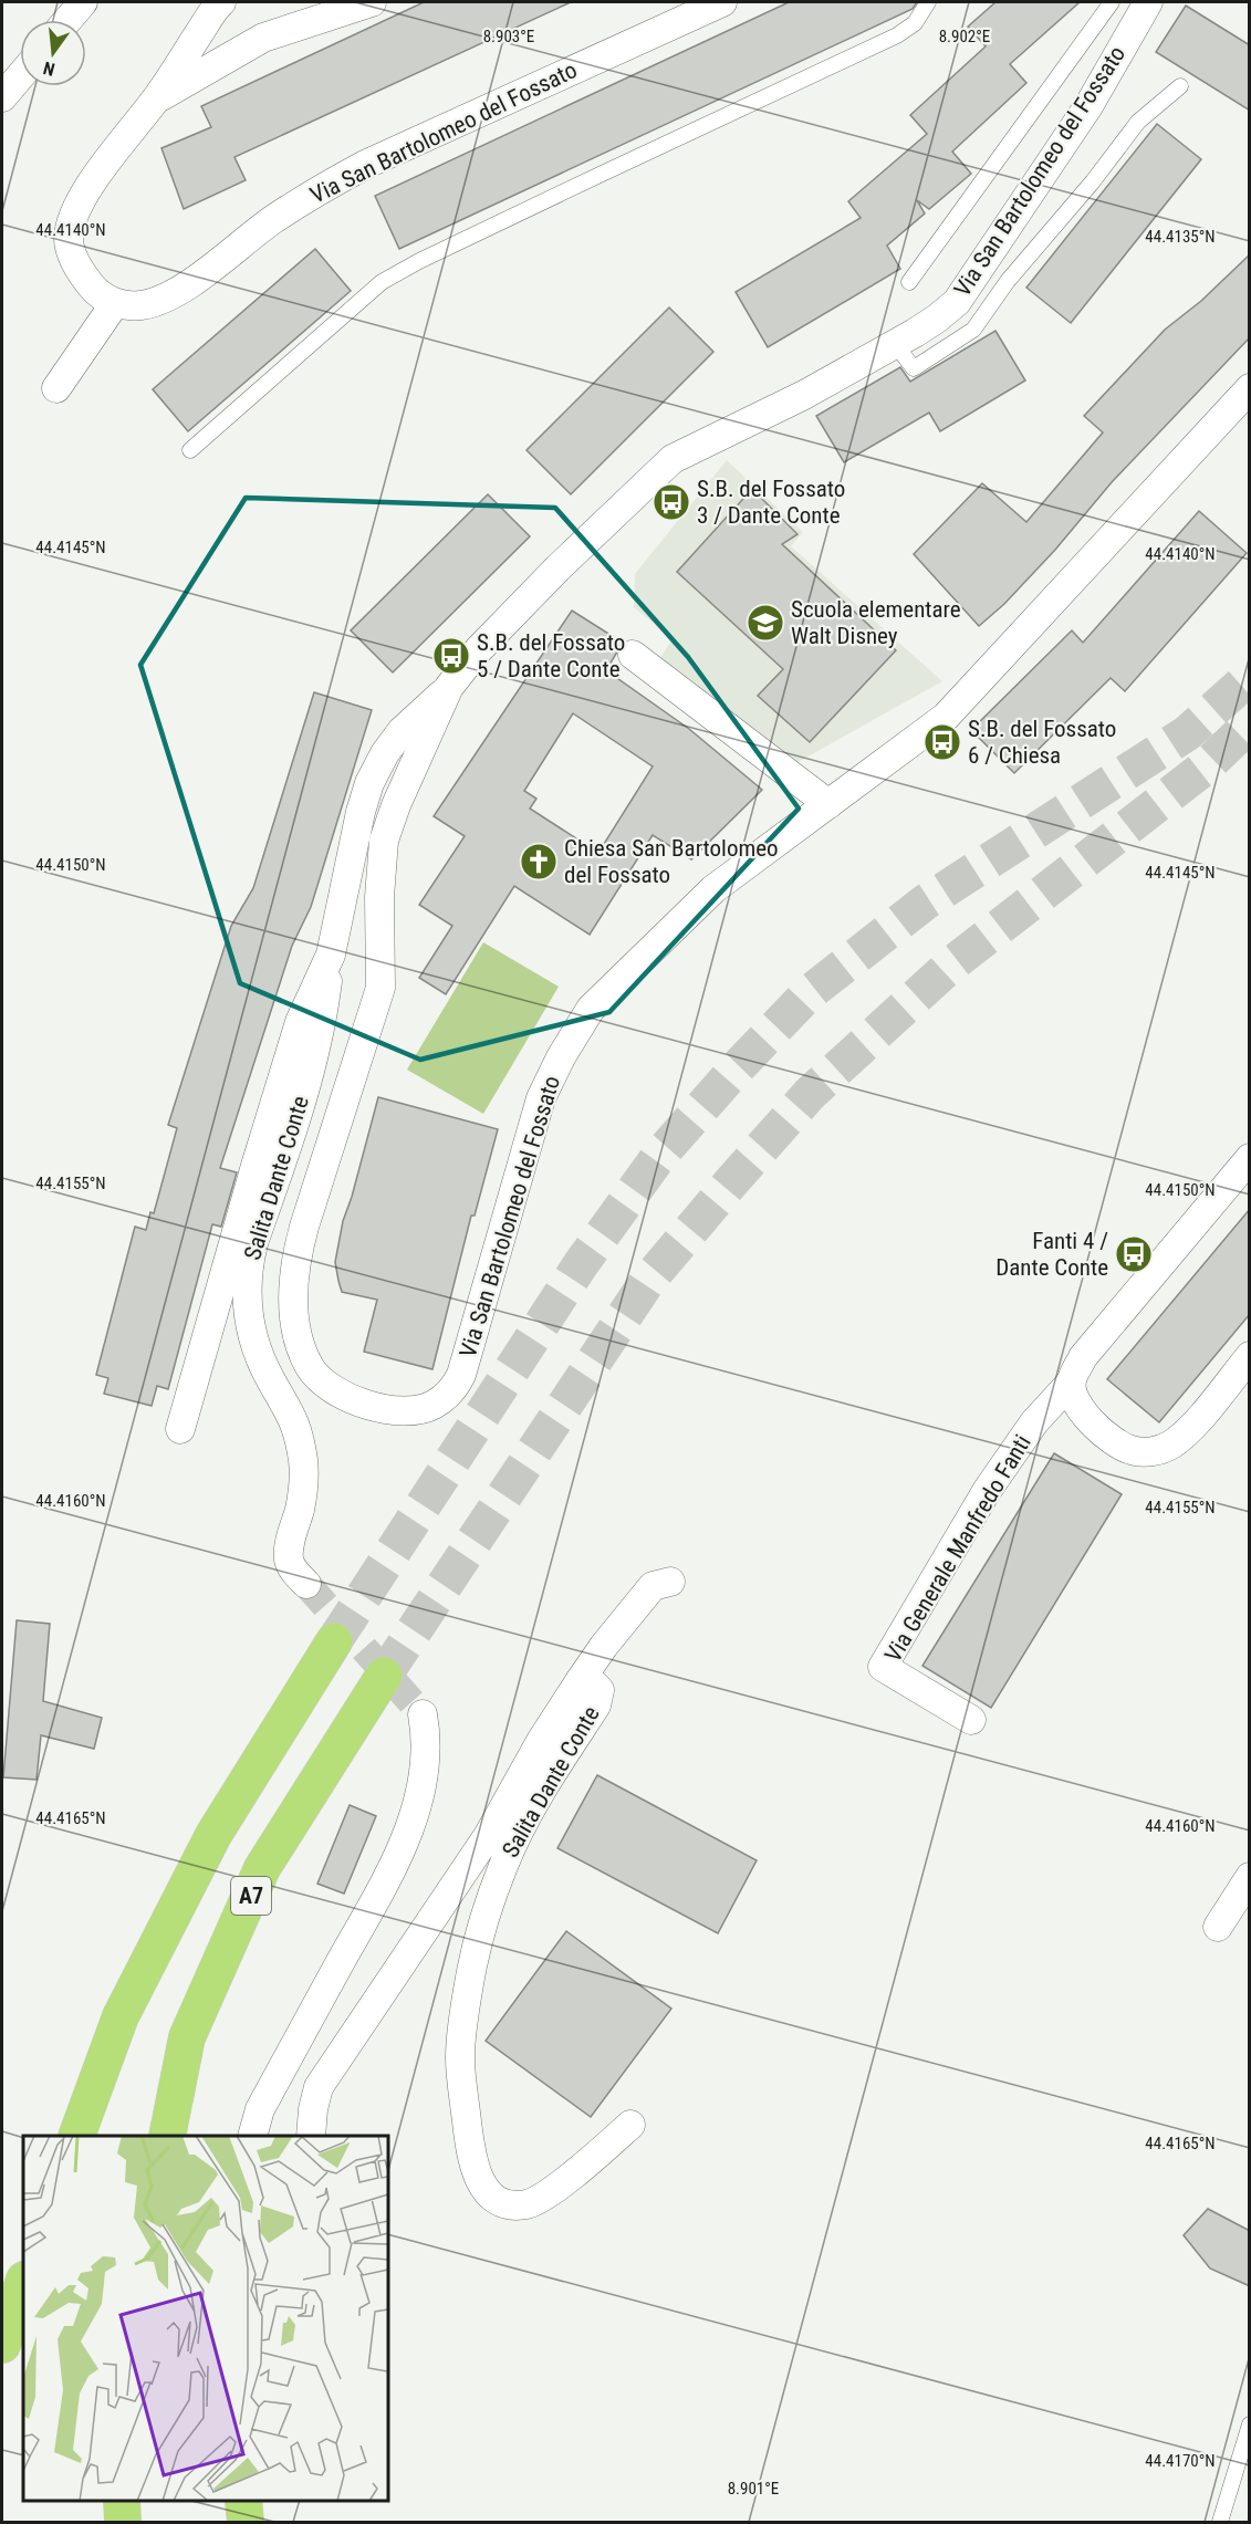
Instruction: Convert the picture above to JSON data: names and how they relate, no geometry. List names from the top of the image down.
{
  "streets": {
    "highway": ["A7"],
    "street": ["Via San Bartolomeo del Fossato", "Salita Dante Conte", "Via Generale Manfredo Fanti"]
  },
  "crossings": [
    ["Via San Bartolomeo del Fossato", "Salita Dante Conte"]
  ],
  "places": {
    "bus stop": [
      "S.B. del Fossato 3 / Dante Conte",
      "S.B. del Fossato 5 / Dante Conte",
      "S.B. del Fossato 6 / Chiesa",
      "Fanti 4 / Dante Conte"
    ],
    "school or university": ["Scuola elementare Walt Disney"],
    "church": ["Chiesa San Bartolomeo del Fossato"]
  },
  "north": "bottom",
  "coordinates": [
    "8.902°E",
    "8.903°E",
    "44.4140°N",
    "44.4135°N",
    "44.4145°N",
    "44.4150°N",
    "44.4155°N",
    "44.4160°N",
    "44.4165°N",
    "44.4170°N",
    "8.901°E"
  ]
}
